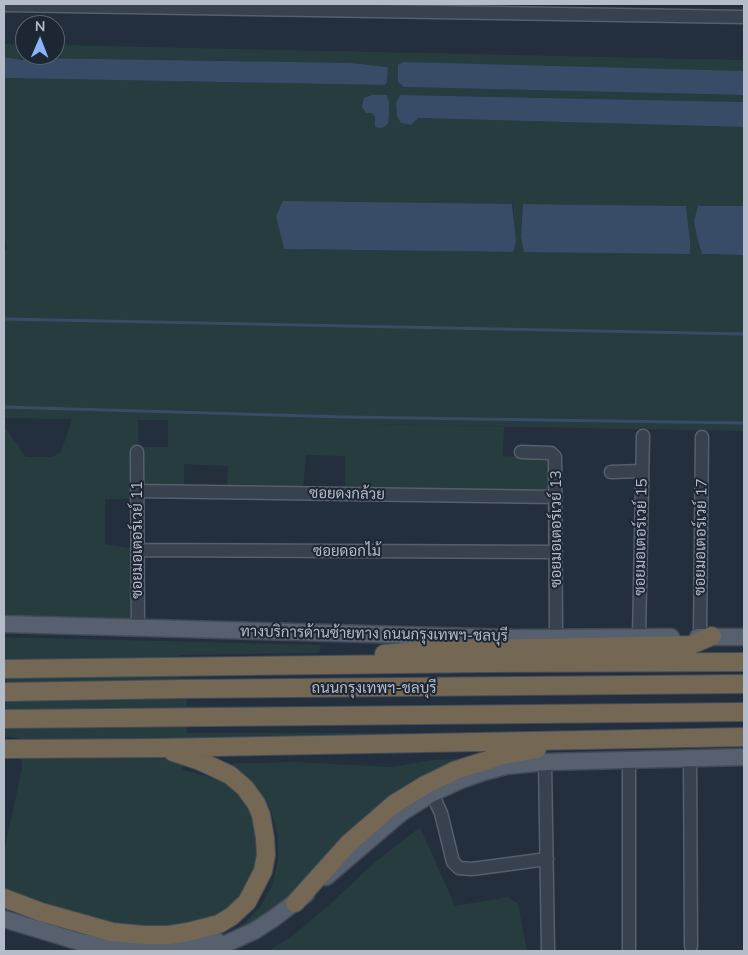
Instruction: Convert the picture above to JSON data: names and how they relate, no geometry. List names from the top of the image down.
{
  "streets": {
    "highway": ["ถนนกรุงเทพฯ-ชลบุรี"],
    "main road": ["ทางบริการด้านซ้ายทาง ถนนกรุงเทพฯ-ชลบุรี"],
    "street": [
      "ซอยดงกล้วย",
      "ซอยมอเตอร์เวย์ 13",
      "ซอยมอเตอร์เวย์ 15",
      "ซอยมอเตอร์เวย์ 17",
      "ซอยมอเตอร์เวย์ 11",
      "ซอยดอกไม้"
    ]
  },
  "crossings": [
    ["ซอยดงกล้วย", "ซอยมอเตอร์เวย์ 13"],
    ["ซอยดงกล้วย", "ซอยมอเตอร์เวย์ 11"],
    ["ซอยมอเตอร์เวย์ 13", "ซอยดอกไม้"],
    ["ซอยมอเตอร์เวย์ 13", "ทางบริการด้านซ้ายทาง ถนนกรุงเทพฯ-ชลบุรี"],
    ["ซอยมอเตอร์เวย์ 15", "ทางบริการด้านซ้ายทาง ถนนกรุงเทพฯ-ชลบุรี"],
    ["ซอยมอเตอร์เวย์ 17", "ทางบริการด้านซ้ายทาง ถนนกรุงเทพฯ-ชลบุรี"],
    ["ซอยมอเตอร์เวย์ 11", "ซอยดอกไม้"],
    ["ซอยมอเตอร์เวย์ 11", "ทางบริการด้านซ้ายทาง ถนนกรุงเทพฯ-ชลบุรี"]
  ],
  "north": "top"
}
